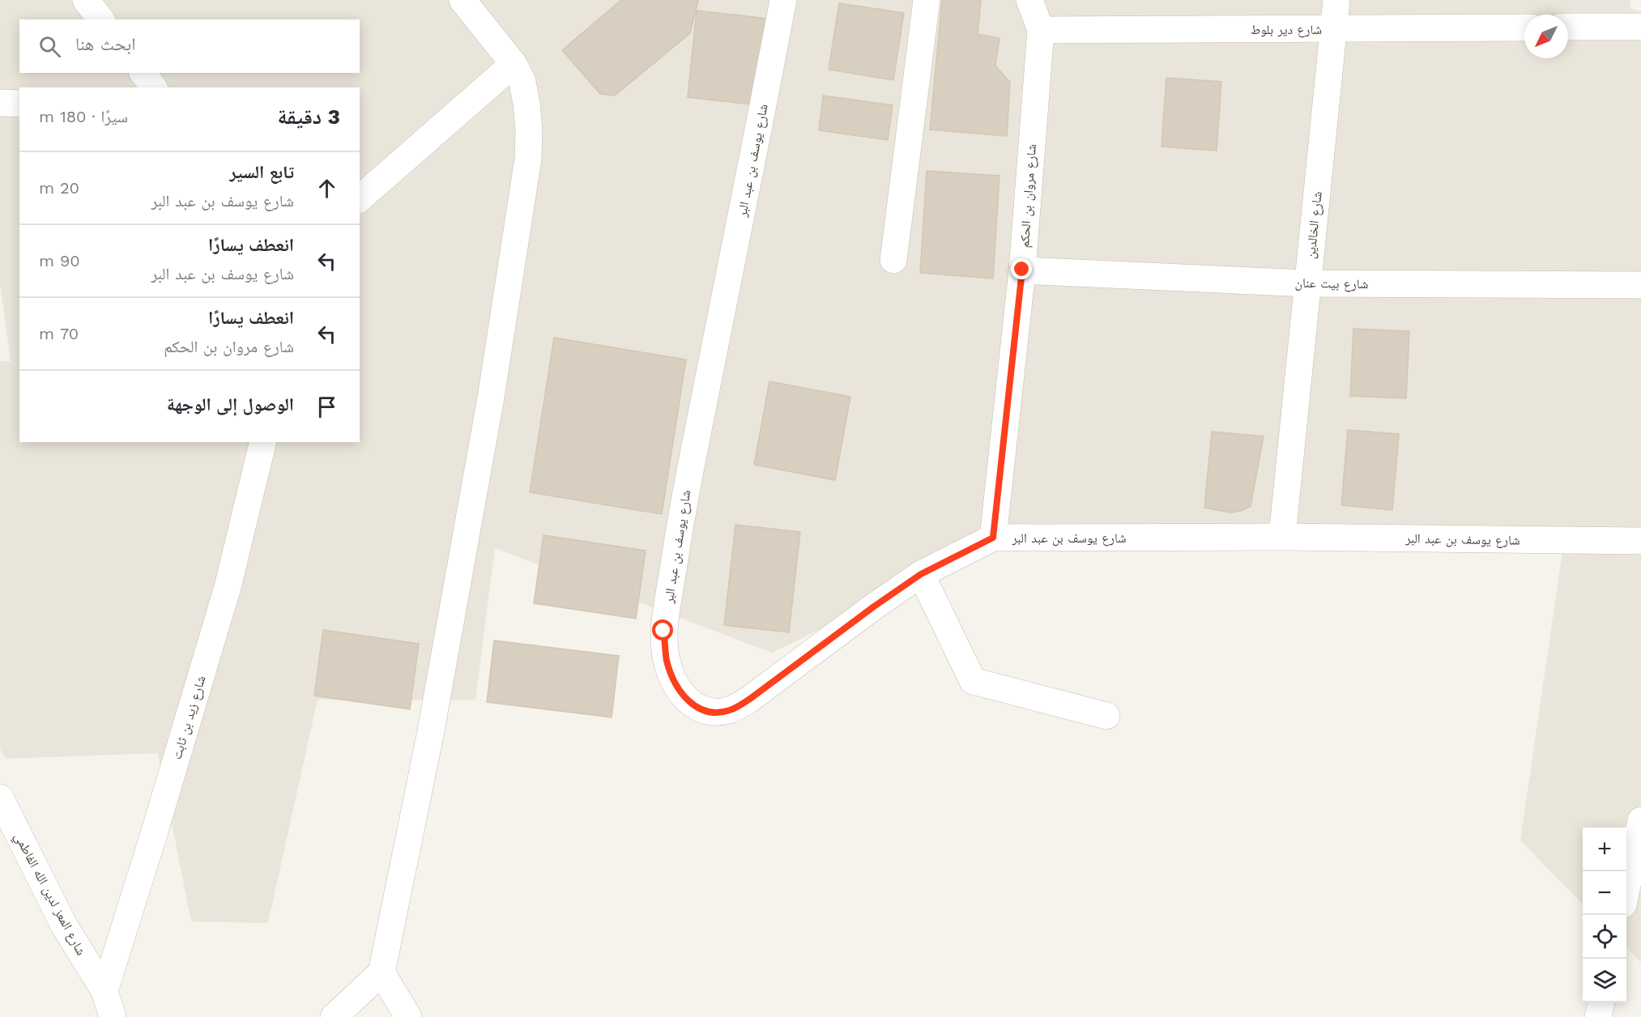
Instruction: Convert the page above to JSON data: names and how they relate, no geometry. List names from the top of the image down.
{
  "streets": {
    "street": [
      "شارع دير بلوط",
      "شارع يوسف بن عبد البر",
      "شارع مروان بن الحكم",
      "شارع الخالدين",
      "شارع بيت عنان",
      "شارع زيد بن ثابت",
      "شارع المعز لدين الله الفاطمي"
    ]
  },
  "crossings": [
    ["شارع دير بلوط", "شارع مروان بن الحكم"],
    ["شارع دير بلوط", "شارع الخالدين"],
    ["شارع يوسف بن عبد البر", "شارع مروان بن الحكم"],
    ["شارع يوسف بن عبد البر", "شارع الخالدين"],
    ["شارع مروان بن الحكم", "شارع بيت عنان"],
    ["شارع الخالدين", "شارع بيت عنان"],
    ["شارع زيد بن ثابت", "شارع المعز لدين الله الفاطمي"]
  ],
  "north": "bottom left",
  "page": {
    "search": "ابحث هنا",
    "heading": ["3 دقيقة", "سيرًا · 180 m"],
    "list": [
      ["تابع السير", "شارع يوسف بن عبد البر", "20 m"],
      ["انعطف يسارًا", "شارع يوسف بن عبد البر", "90 m"],
      ["انعطف يسارًا", "شارع مروان بن الحكم", "70 m"],
      "الوصول إلى الوجهة"
    ],
    "map_buttons": ["+", "−"]
  }
}
